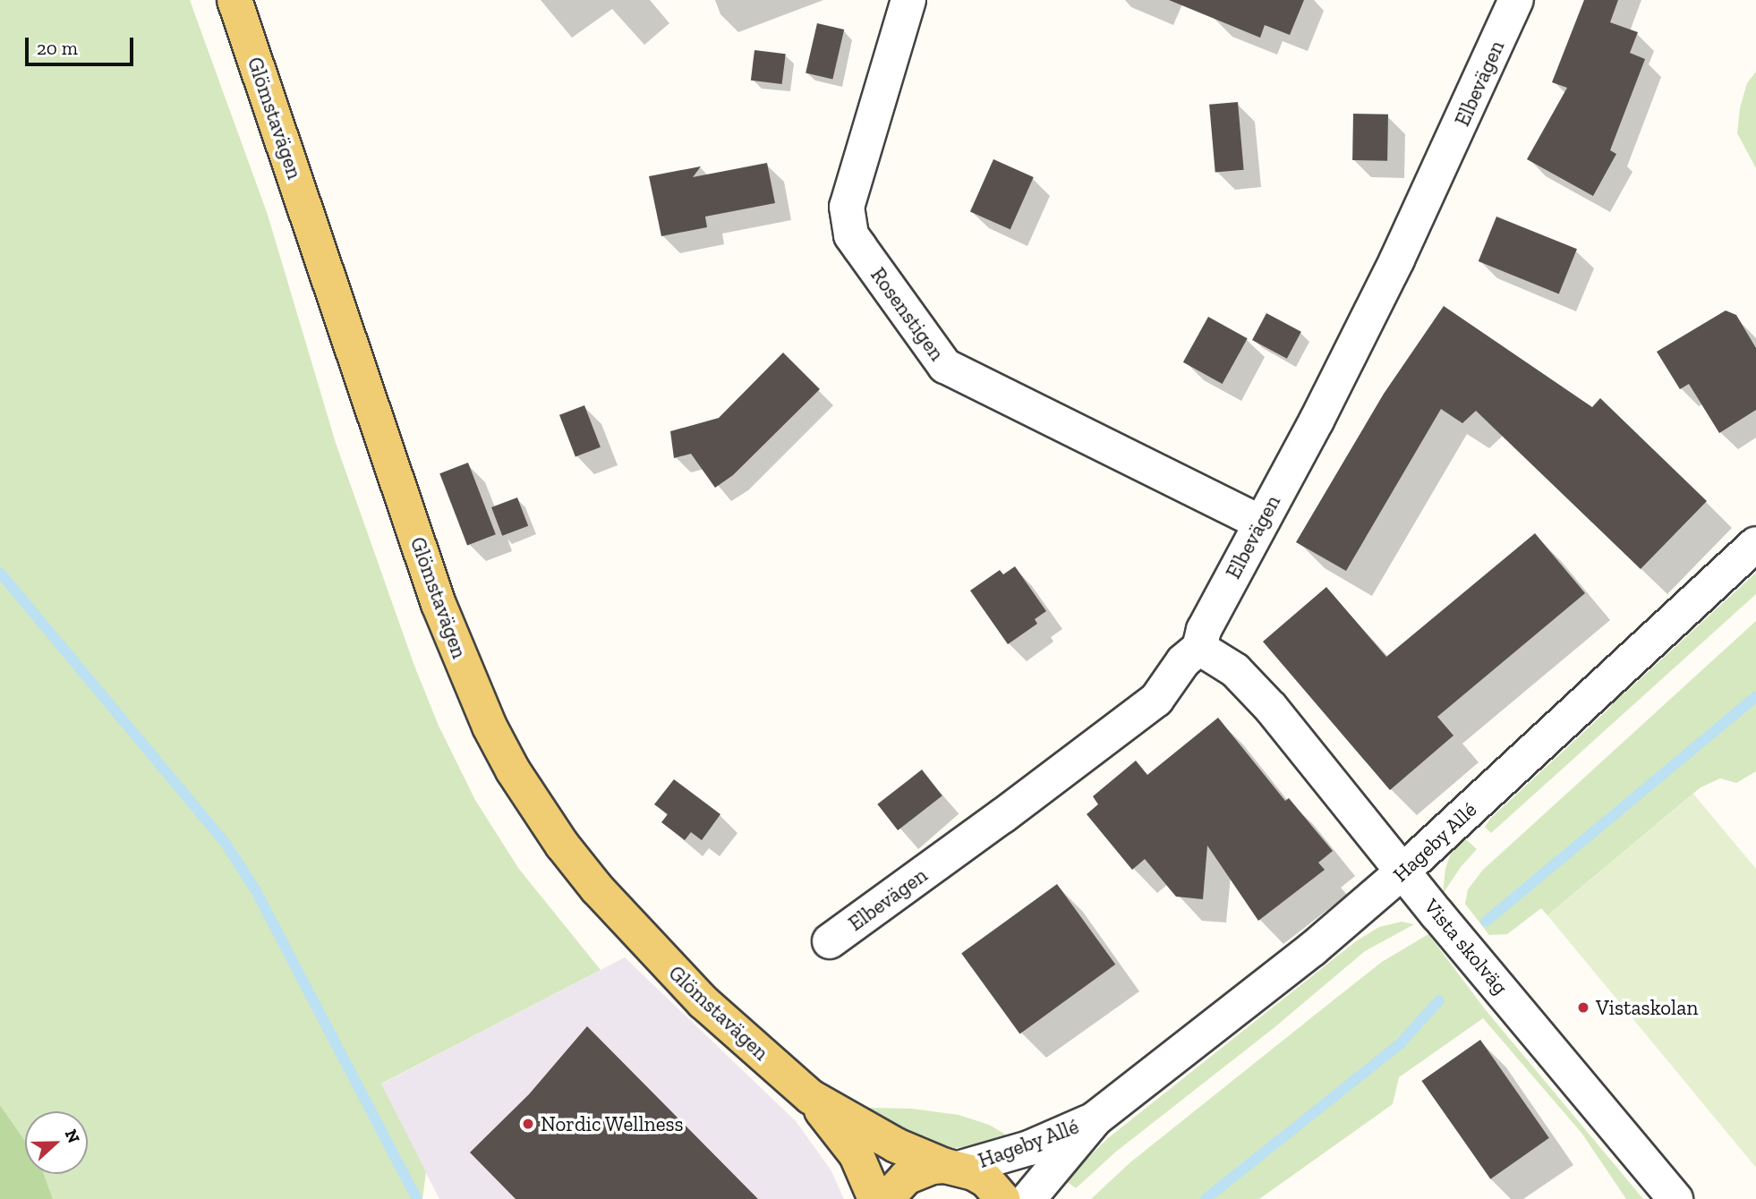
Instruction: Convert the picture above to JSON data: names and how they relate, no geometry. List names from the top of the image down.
{
  "streets": {
    "main road": ["Glömstavägen"],
    "street": [
      "Elbevägen",
      "Rosenstigen",
      "Hageby Allé",
      "Vista skolväg"
    ]
  },
  "crossings": [
    ["Elbevägen", "Rosenstigen"],
    ["Elbevägen", "Vista skolväg"],
    ["Glömstavägen", "Hageby Allé"],
    ["Hageby Allé", "Vista skolväg"]
  ],
  "places": ["Vistaskolan", "Nordic Wellness"],
  "scale_bar": "20 m",
  "north": "right"
}
